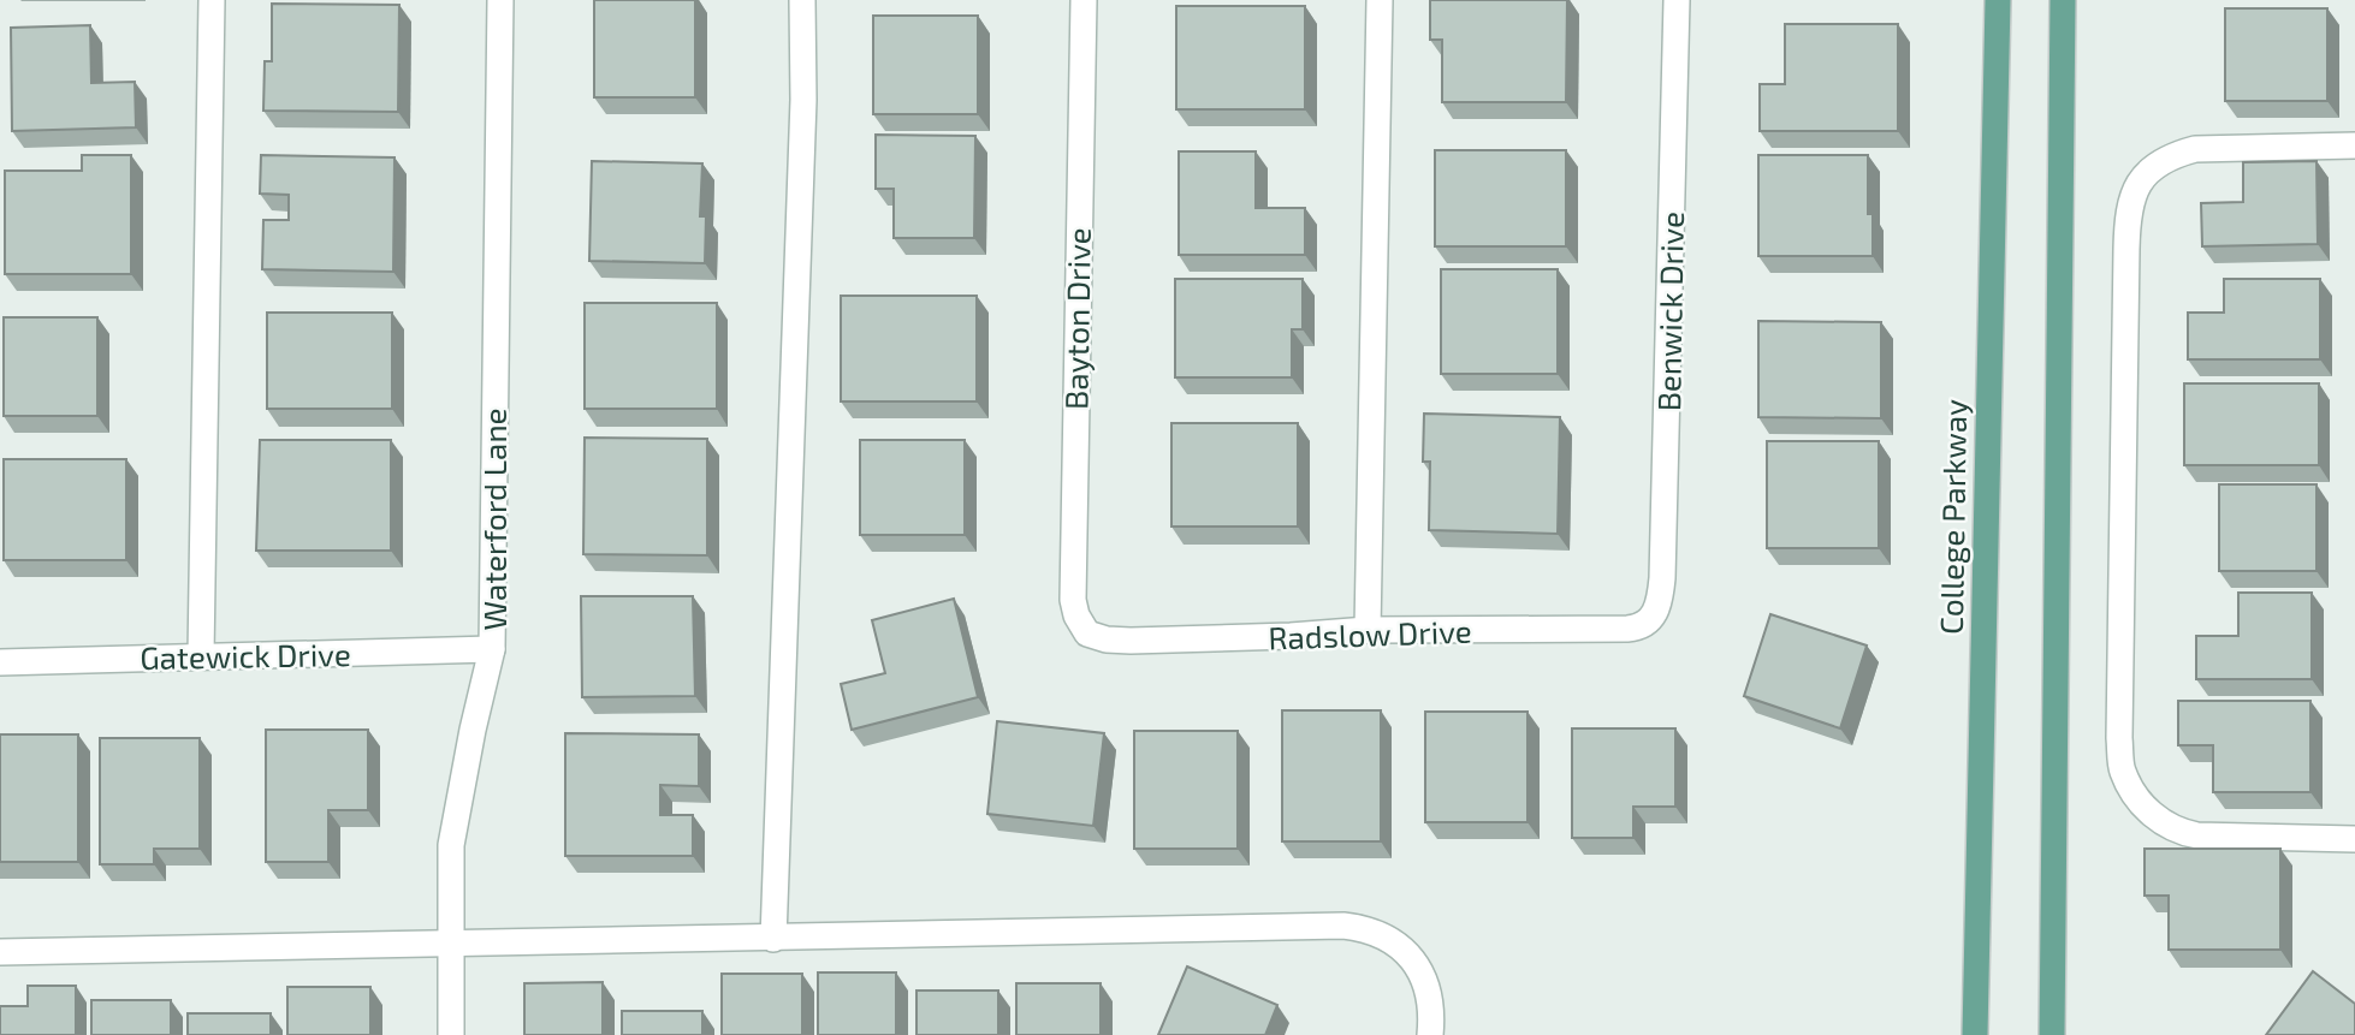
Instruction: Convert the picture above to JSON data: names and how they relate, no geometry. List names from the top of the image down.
{
  "streets": {
    "main road": ["College Parkway"],
    "street": [
      "Benwick Drive",
      "Bayton Drive",
      "Waterford Lane",
      "Radslow Drive",
      "Gatewick Drive"
    ]
  },
  "crossings": [
    ["Benwick Drive", "Radslow Drive"],
    ["Bayton Drive", "Radslow Drive"],
    ["Waterford Lane", "Gatewick Drive"]
  ]
}
